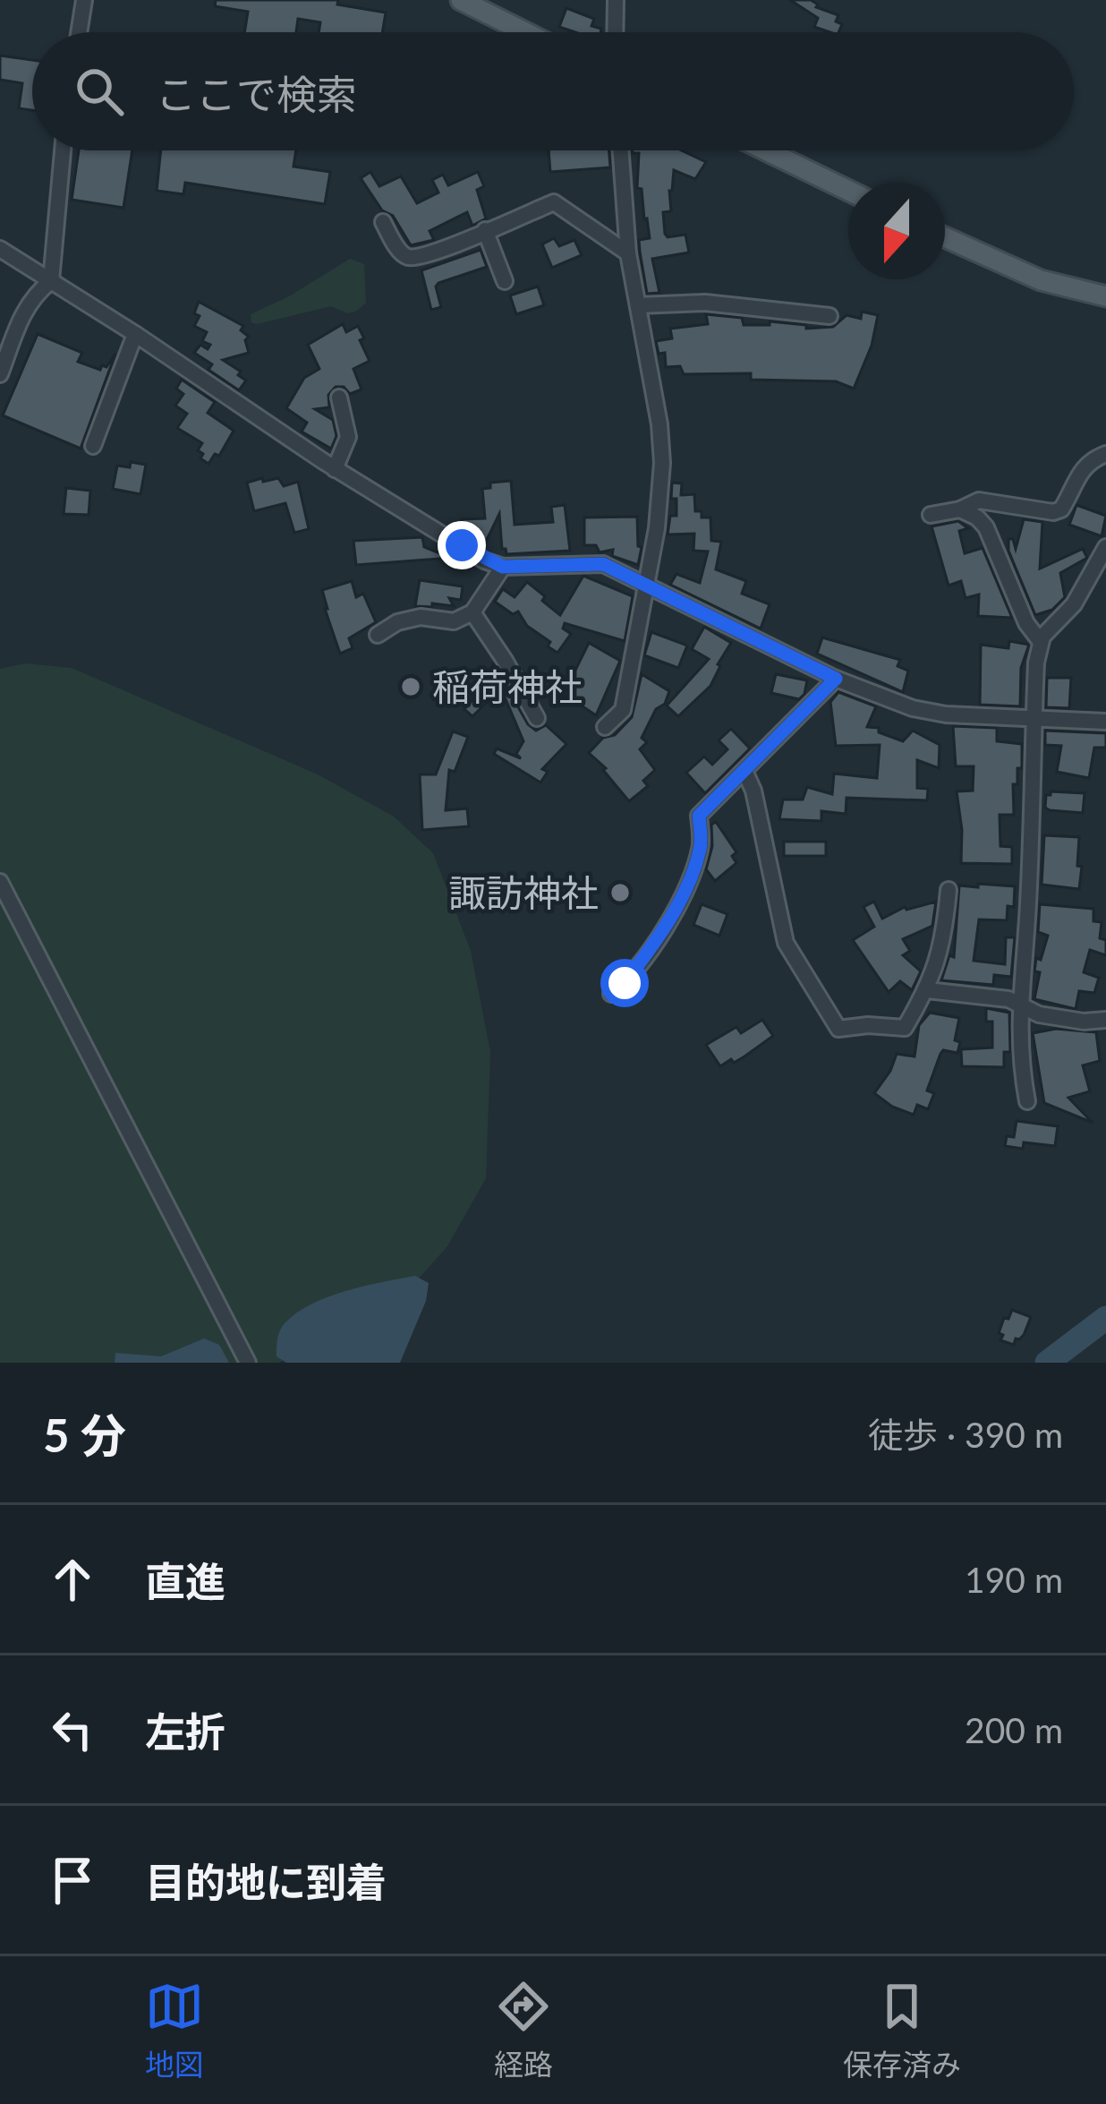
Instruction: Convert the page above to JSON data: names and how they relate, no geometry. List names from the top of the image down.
{
  "places": ["稲荷神社", "諏訪神社"],
  "north": "bottom",
  "page": {
    "search": "ここで検索",
    "heading": ["5 分", "徒歩 · 390 m"],
    "list": [
      ["直進", "190 m"],
      ["左折", "200 m"],
      "目的地に到着"
    ],
    "nav": ["地図", "経路", "保存済み"]
  }
}
